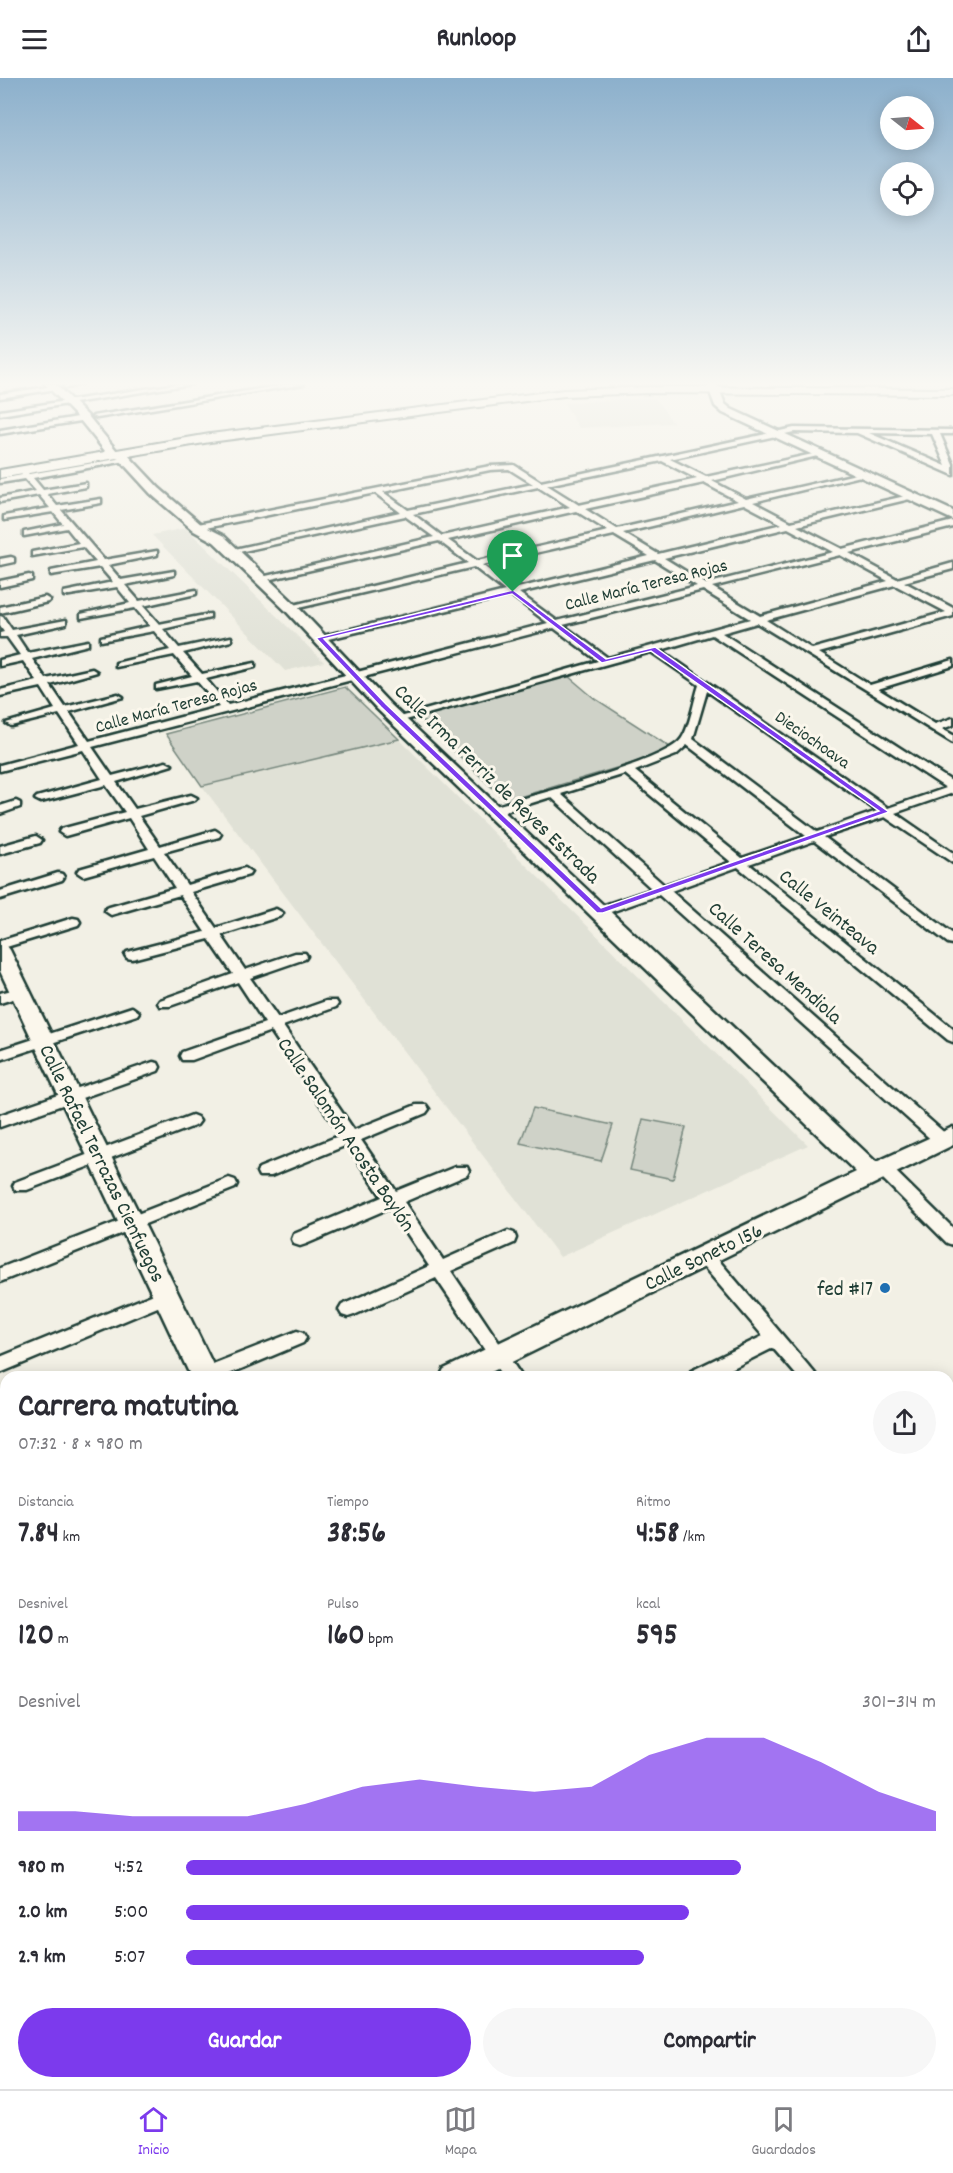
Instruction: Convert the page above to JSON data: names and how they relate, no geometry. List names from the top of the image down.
{
  "streets": {
    "street": [
      "Calle María Teresa Rojas",
      "Dieciochoava",
      "Calle Irma Ferriz de Reyes Estrada",
      "Calle Veinteava",
      "Calle Teresa Mendiola",
      "Calle Salomón Acosta Baylón",
      "Calle Rafael Terrazas Cienfuegos",
      "Calle Soneto 156"
    ]
  },
  "crossings": [
    ["Calle María Teresa Rojas", "Calle Irma Ferriz de Reyes Estrada"],
    ["Calle María Teresa Rojas", "Calle Salomón Acosta Baylón"],
    ["Calle Irma Ferriz de Reyes Estrada", "Calle Veinteava"],
    ["Calle Irma Ferriz de Reyes Estrada", "Calle Teresa Mendiola"],
    ["Calle Irma Ferriz de Reyes Estrada", "Calle Soneto 156"],
    ["Calle Teresa Mendiola", "Calle Soneto 156"],
    ["Calle Salomón Acosta Baylón", "Calle Soneto 156"]
  ],
  "places": ["fed #17"],
  "north": "right",
  "page": {
    "header": "Runloop",
    "heading": ["Carrera matutina", "07:32 · 8 × 980 m"],
    "stats": [
      ["Distancia", "7.84 km"],
      ["Tiempo", "38:56"],
      ["Ritmo", "4:58 /km"],
      ["Desnivel", "120 m"],
      ["Pulso", "160 bpm"],
      ["kcal", "595"]
    ],
    "chart": ["Desnivel", "301–314 m"],
    "list": [
      {
        "name": "980 m",
        "note": "4:52"
      },
      {
        "name": "2.0 km",
        "note": "5:00"
      },
      {
        "name": "2.9 km",
        "note": "5:07"
      }
    ],
    "buttons": ["Guardar", "Compartir"],
    "tabs": ["Inicio", "Mapa", "Guardados"]
  }
}
